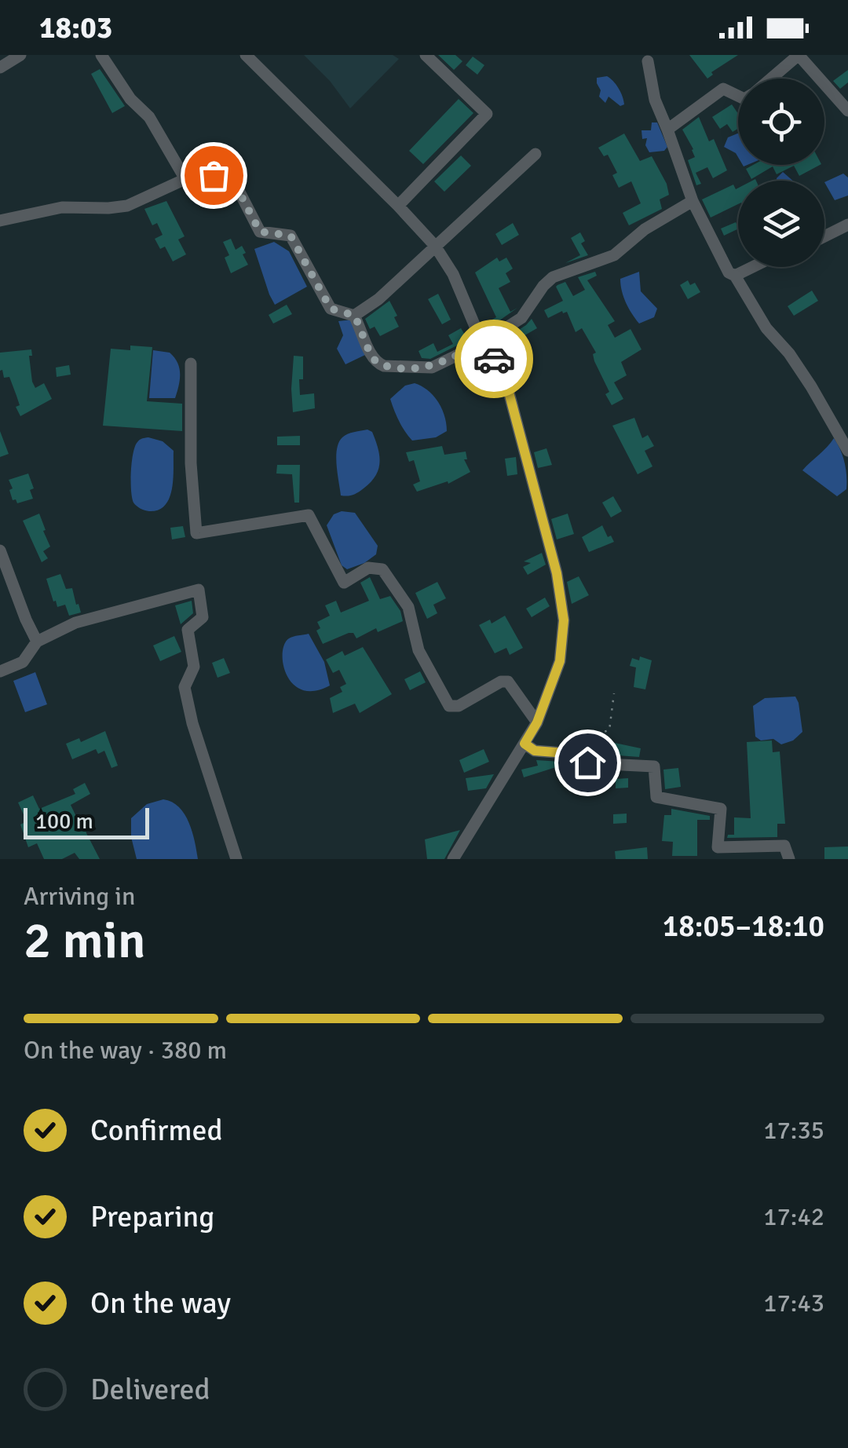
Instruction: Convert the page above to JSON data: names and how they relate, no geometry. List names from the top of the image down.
{
  "scale_bar": "100 m",
  "page": {
    "status": "18:03",
    "scale": "100 m",
    "heading": ["2 min", "Arriving in", "18:05–18:10"],
    "bar": "On the way · 380 m",
    "list": [
      ["Confirmed", "17:35"],
      ["Preparing", "17:42"],
      ["On the way", "17:43"],
      "Delivered"
    ]
  }
}
